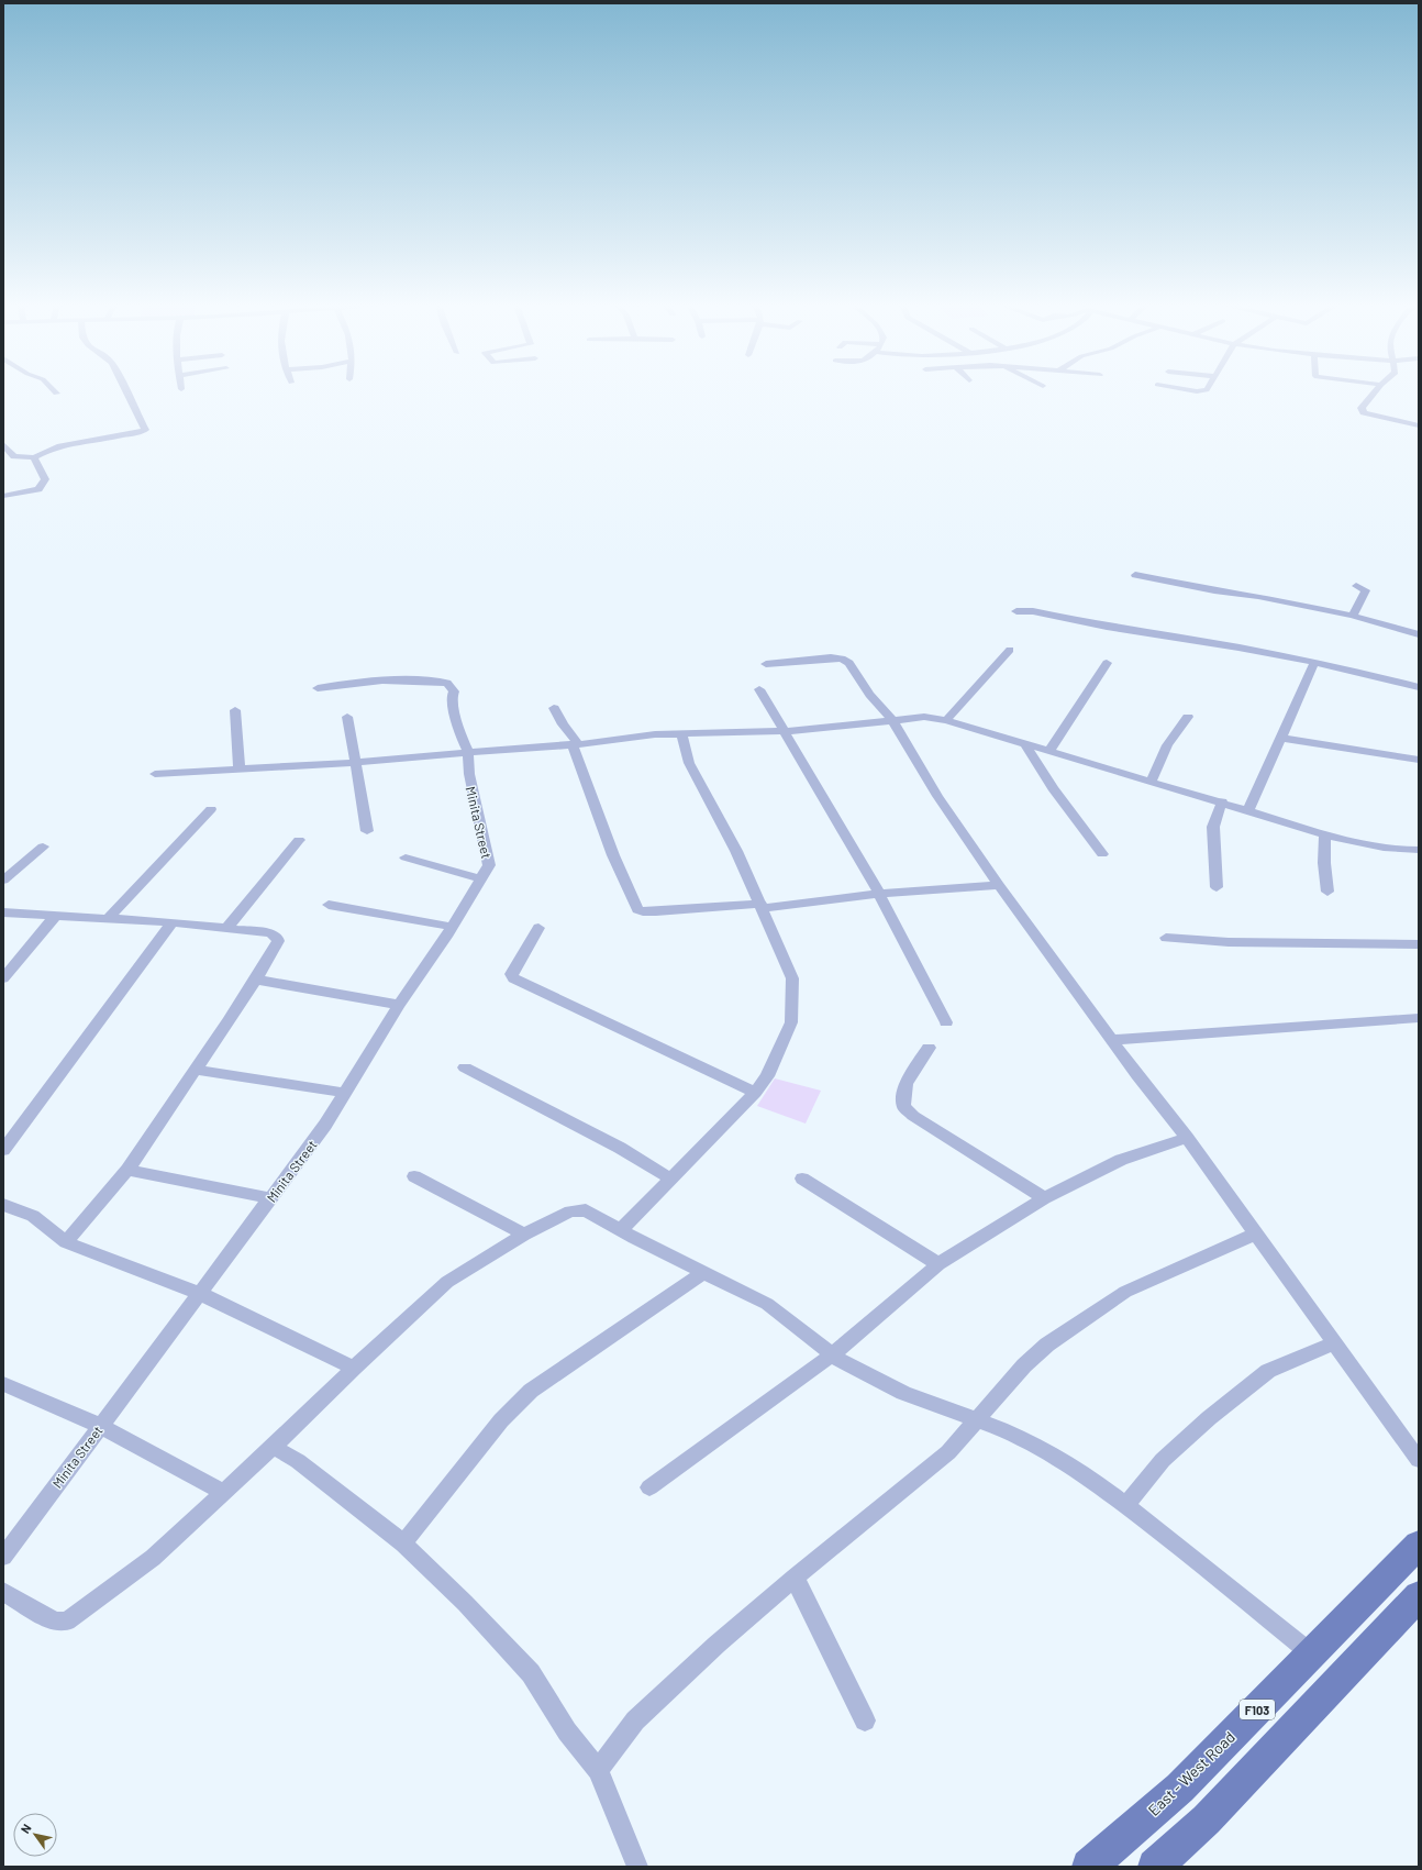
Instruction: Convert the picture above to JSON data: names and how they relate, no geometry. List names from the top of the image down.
{
  "streets": {
    "main road": ["F103", "East - West Road"],
    "street": ["Minita Street"]
  },
  "north": "top left"
}
